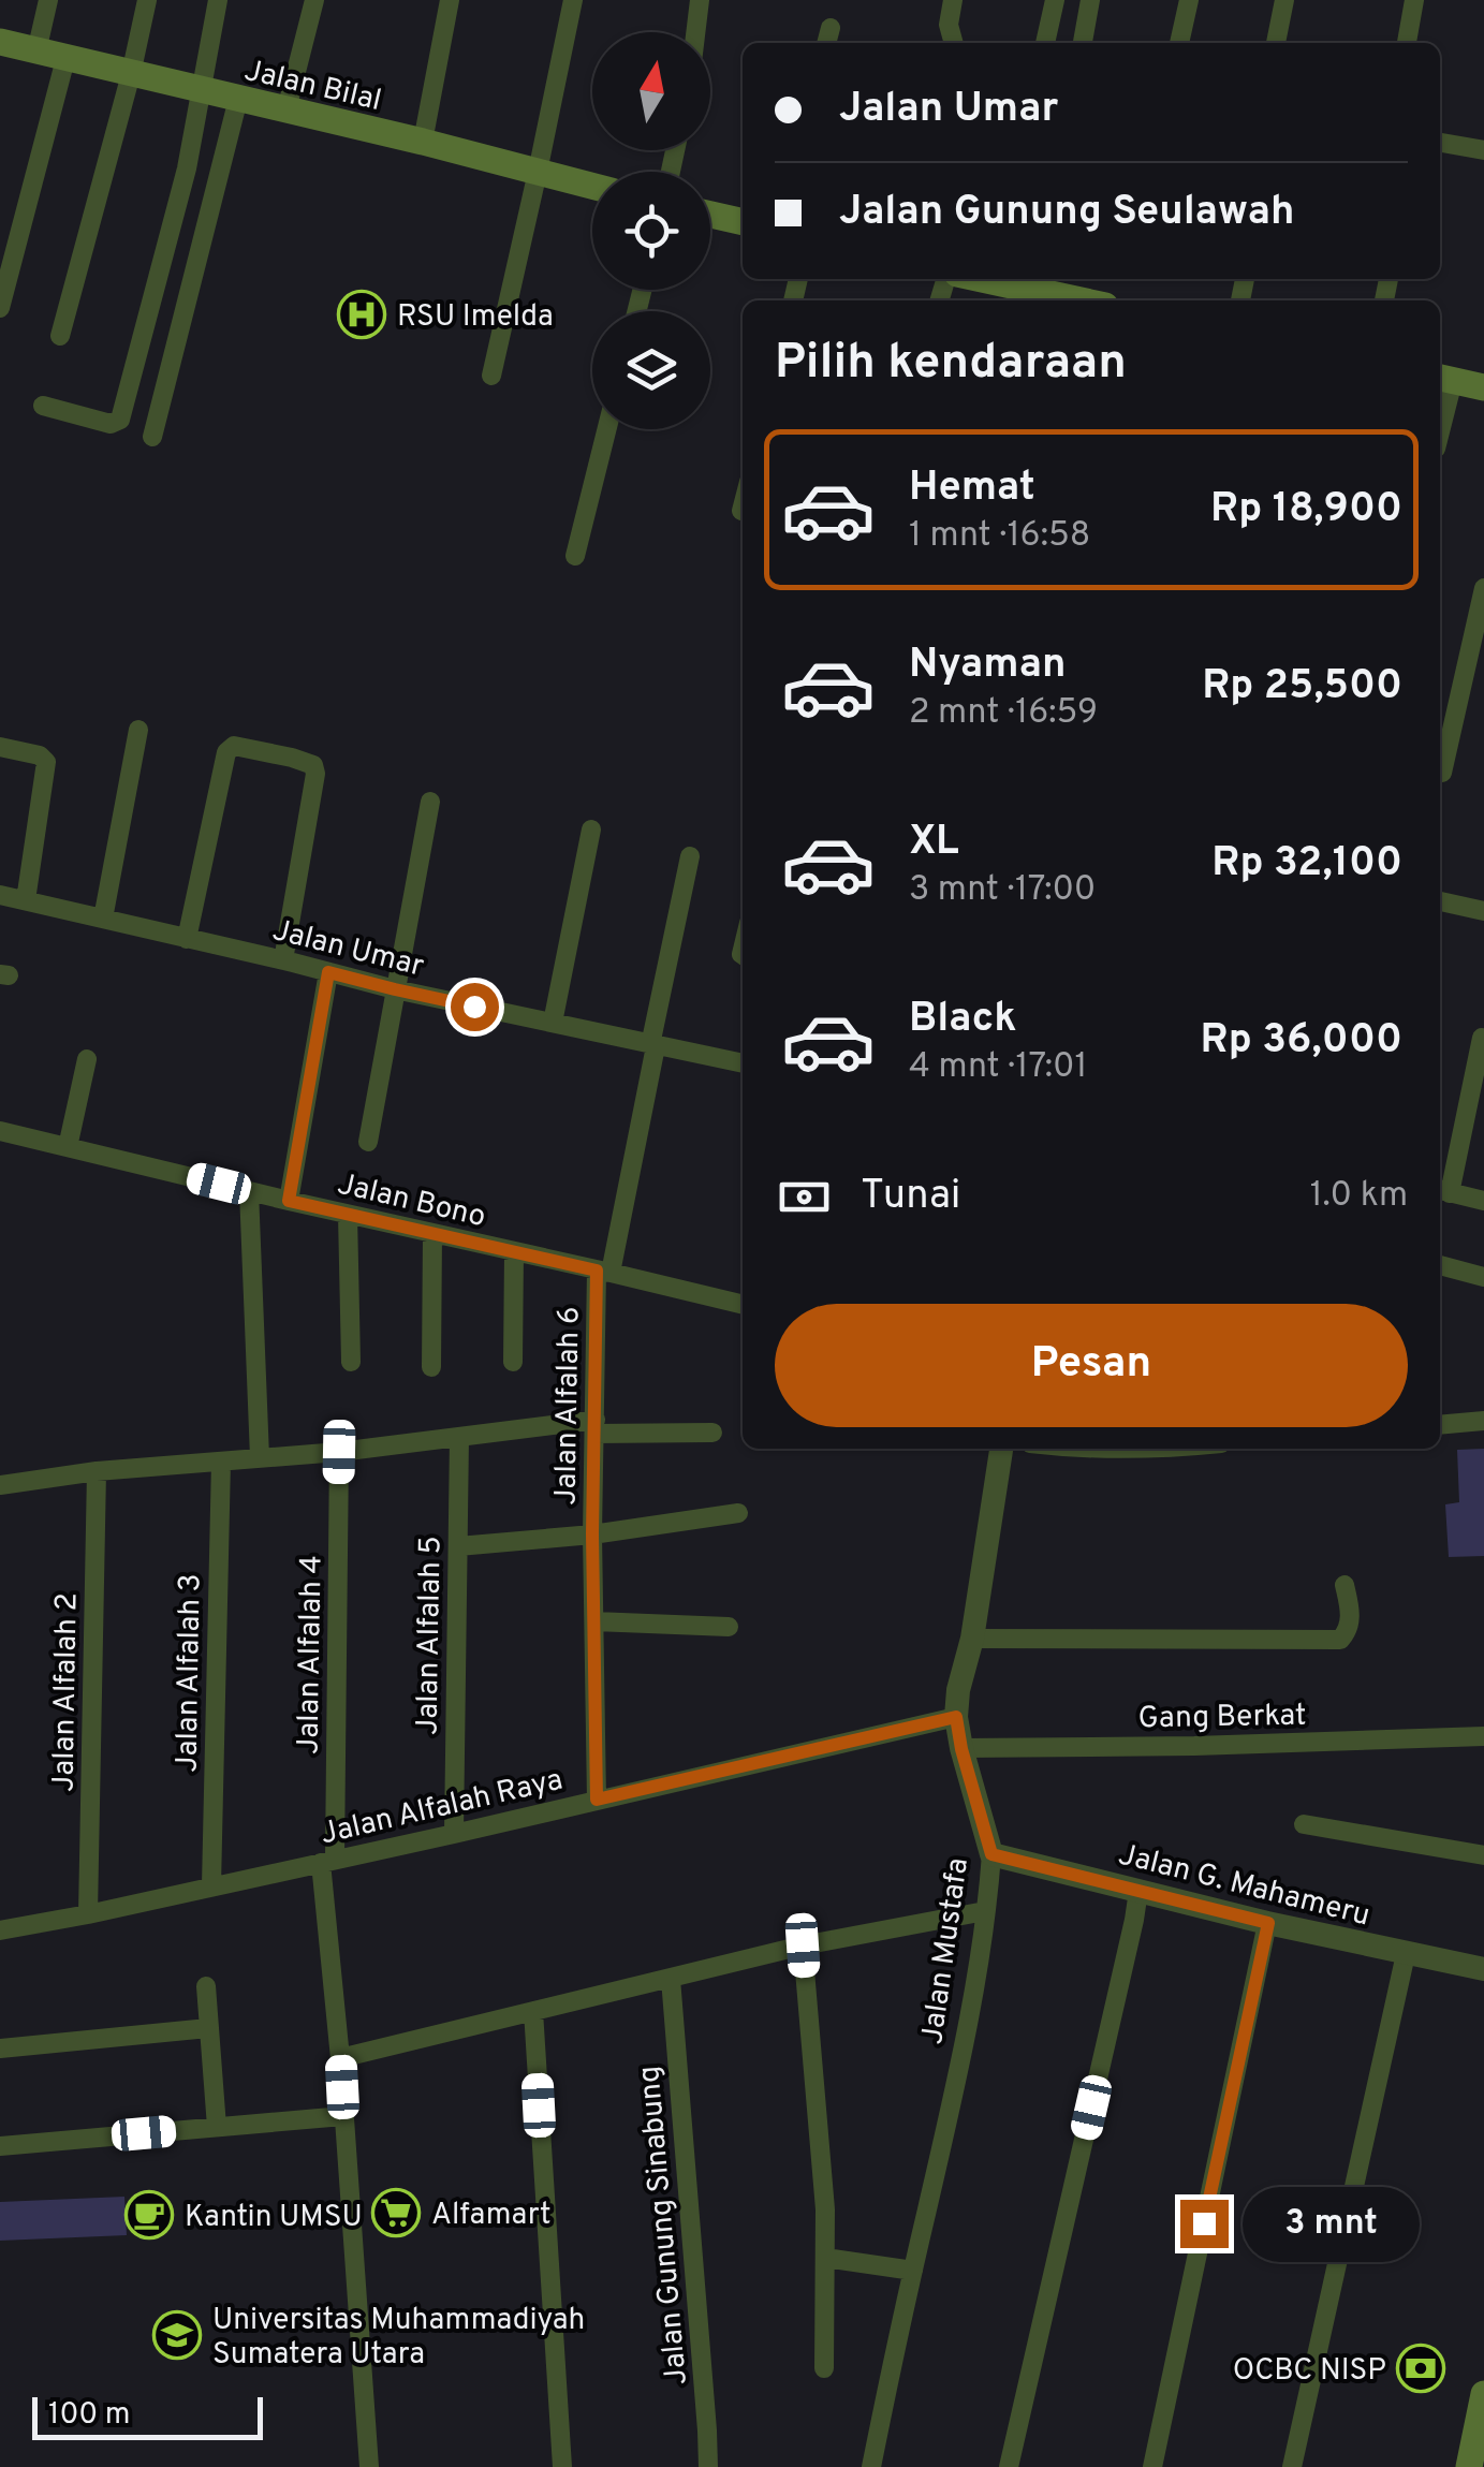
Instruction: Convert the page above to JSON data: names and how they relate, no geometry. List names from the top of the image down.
{
  "streets": {
    "main road": ["Jalan Bilal"],
    "street": [
      "Jalan Umar",
      "Jalan Bono",
      "Jalan Alfalah 6",
      "Jalan Alfalah 5",
      "Jalan Alfalah 4",
      "Jalan Alfalah 3",
      "Jalan Alfalah 2",
      "Gang Berkat",
      "Jalan Alfalah Raya",
      "Jalan G. Mahameru",
      "Jalan Mustafa",
      "Jalan Gunung Sinabung"
    ]
  },
  "crossings": [
    ["Jalan Umar", "Jalan Alfalah 6"],
    ["Jalan Bono", "Jalan Alfalah 6"],
    ["Jalan Alfalah 6", "Jalan Alfalah Raya"],
    ["Jalan Alfalah 5", "Jalan Alfalah Raya"],
    ["Jalan Alfalah 4", "Jalan Alfalah Raya"],
    ["Jalan Alfalah 3", "Jalan Alfalah Raya"],
    ["Jalan Alfalah 2", "Jalan Alfalah Raya"],
    ["Gang Berkat", "Jalan Mustafa"],
    ["Jalan Alfalah Raya", "Jalan Mustafa"],
    ["Jalan G. Mahameru", "Jalan Mustafa"]
  ],
  "places": {
    "hospital": ["RSU Imelda"],
    "supermarket": ["Alfamart"],
    "cafe": ["Kantin UMSU"],
    "school or university": ["Universitas Muhammadiyah Sumatera Utara"],
    "bank": ["OCBC NISP"]
  },
  "scale_bar": "100 m",
  "north": "top",
  "page": {
    "banner": ["Jalan Umar", "Jalan Gunung Seulawah"],
    "heading": "Pilih kendaraan",
    "list": [
      {
        "name": "Hemat",
        "note": "1 mnt · 16:58",
        "value": "Rp 18,900"
      },
      {
        "name": "Nyaman",
        "note": "2 mnt · 16:59",
        "value": "Rp 25,500"
      },
      {
        "name": "XL",
        "note": "3 mnt · 17:00",
        "value": "Rp 32,100"
      },
      {
        "name": "Black",
        "note": "4 mnt · 17:01",
        "value": "Rp 36,000"
      }
    ],
    "pay": ["Tunai", "1.0 km"],
    "buttons": "Pesan",
    "bubble": "3 mnt",
    "scale": "100 m"
  }
}
